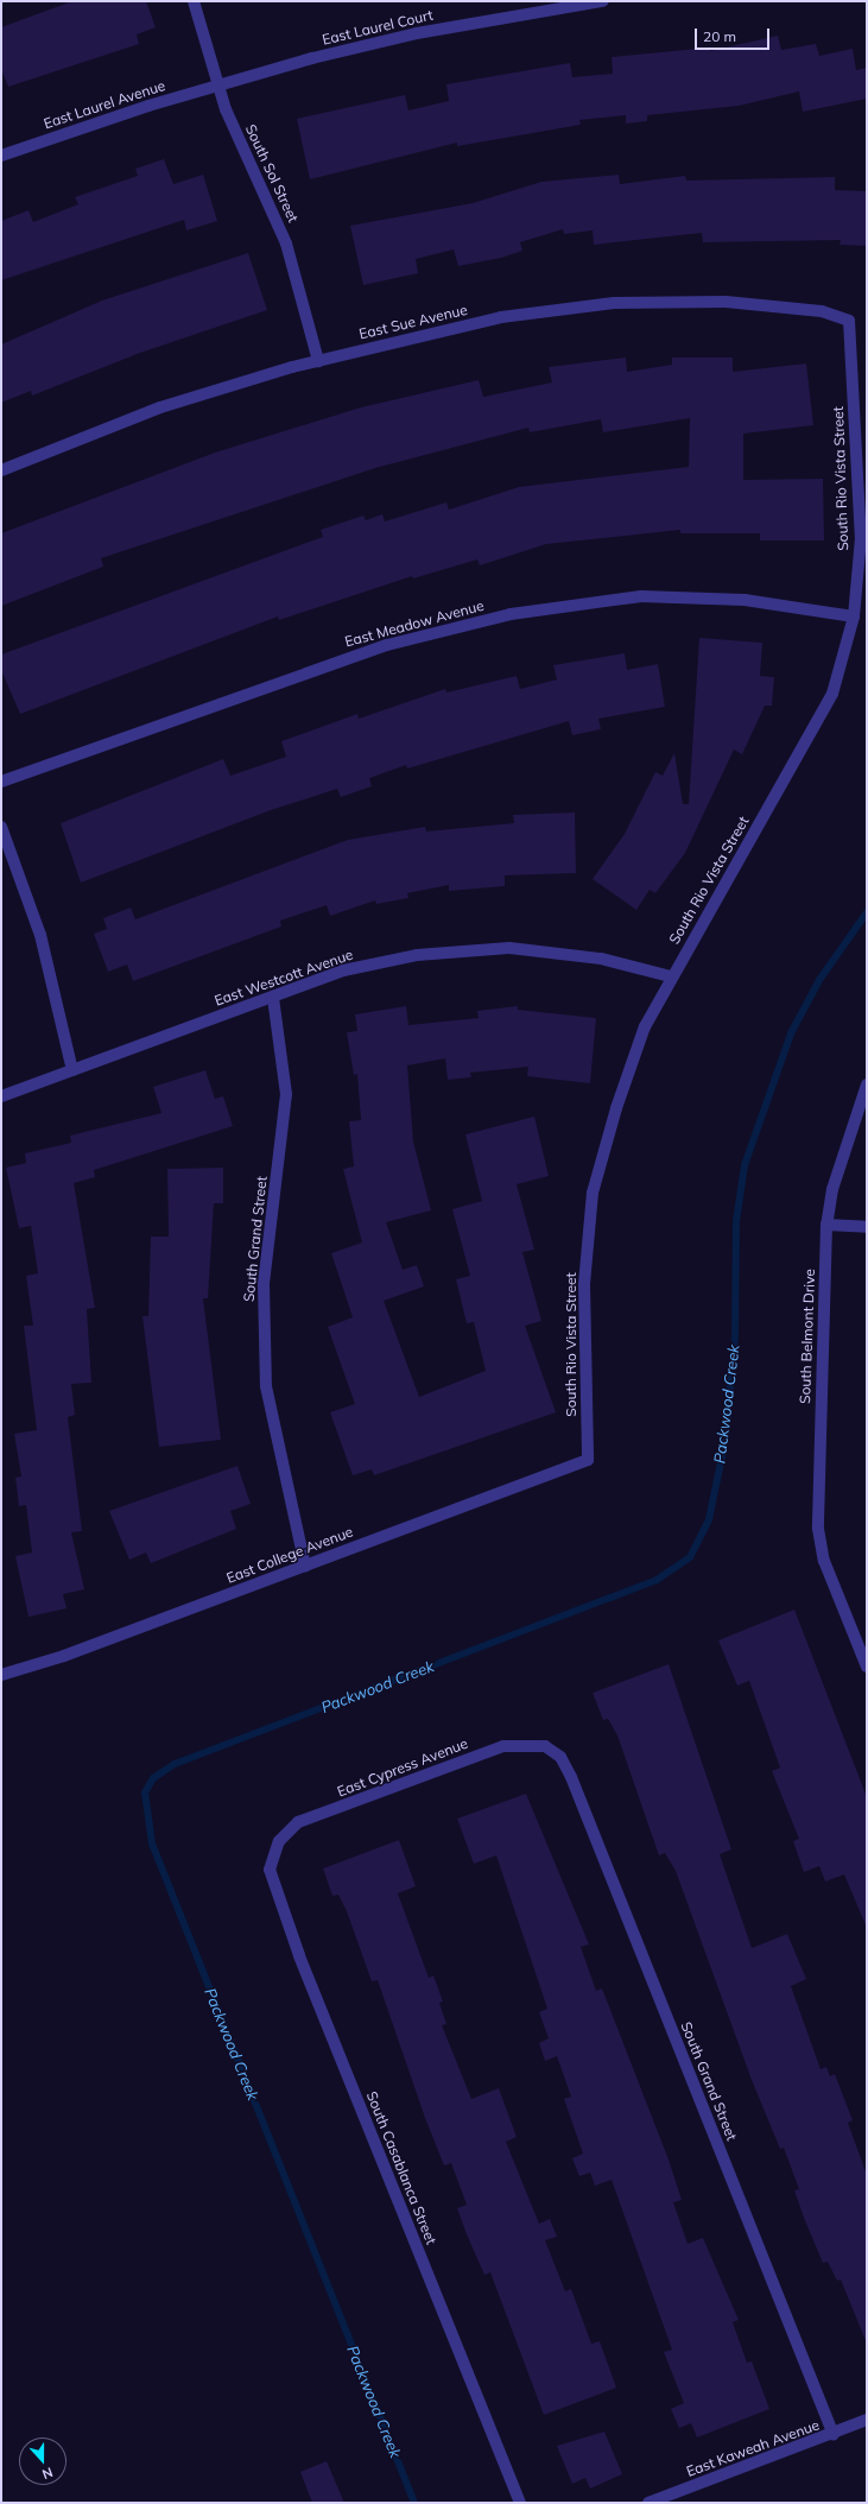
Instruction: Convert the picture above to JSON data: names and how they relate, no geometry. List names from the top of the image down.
{
  "streets": {
    "street": [
      "East Laurel Court",
      "East Laurel Avenue",
      "South Sol Street",
      "East Sue Avenue",
      "South Rio Vista Street",
      "East Meadow Avenue",
      "East Westcott Avenue",
      "South Grand Street",
      "South Belmont Drive",
      "East College Avenue",
      "East Cypress Avenue",
      "South Casablanca Street",
      "East Kaweah Avenue"
    ]
  },
  "crossings": [
    ["East Laurel Court", "East Laurel Avenue"],
    ["East Laurel Court", "South Sol Street"],
    ["East Laurel Avenue", "South Sol Street"],
    ["South Sol Street", "East Sue Avenue"],
    ["East Sue Avenue", "South Rio Vista Street"],
    ["South Rio Vista Street", "East Meadow Avenue"],
    ["South Rio Vista Street", "East Westcott Avenue"],
    ["South Rio Vista Street", "East College Avenue"],
    ["East Westcott Avenue", "South Grand Street"],
    ["South Grand Street", "East College Avenue"],
    ["South Grand Street", "East Cypress Avenue"],
    ["South Grand Street", "East Kaweah Avenue"],
    ["East Cypress Avenue", "South Casablanca Street"]
  ],
  "water": ["Packwood Creek"],
  "scale_bar": "20 m",
  "north": "bottom"
}
